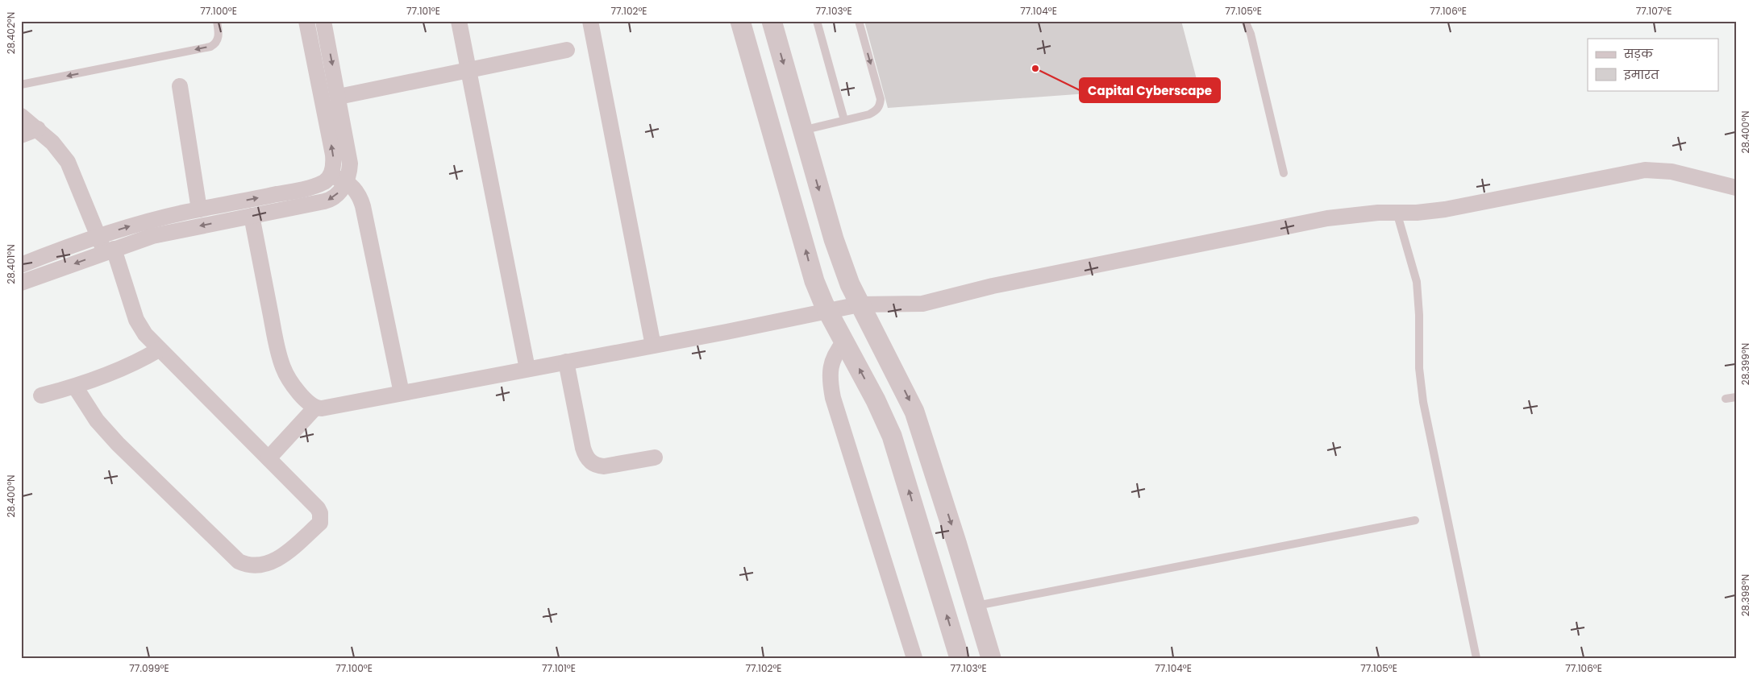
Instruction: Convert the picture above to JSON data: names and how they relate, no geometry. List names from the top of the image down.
{
  "places": ["Capital Cyberscape"],
  "legend": ["सड़क", "इमारत"],
  "coordinates": [
    "77.100°E",
    "77.101°E",
    "77.102°E",
    "77.103°E",
    "77.104°E",
    "77.105°E",
    "77.106°E",
    "77.107°E",
    "28.402°N",
    "28.400°N",
    "28.401°N",
    "28.399°N",
    "28.398°N",
    "77.099°E"
  ]
}
